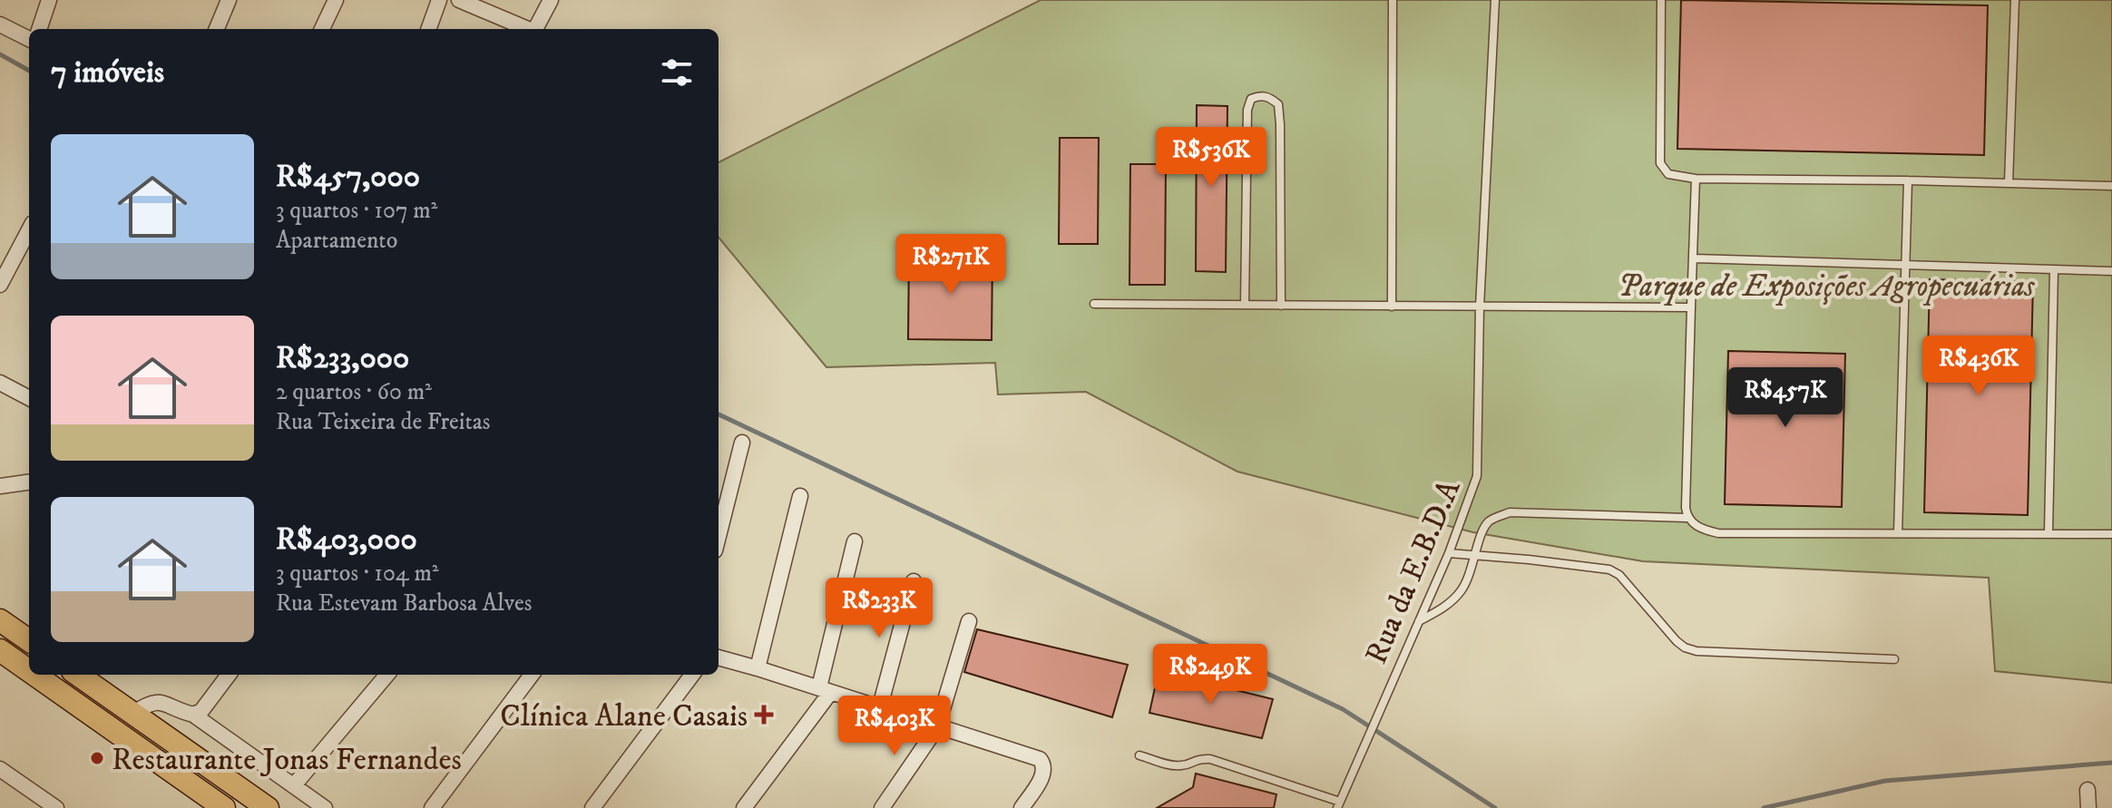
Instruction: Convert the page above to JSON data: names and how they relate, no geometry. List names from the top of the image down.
{
  "streets": {
    "lane": ["Rua da E.B.D.A"]
  },
  "parks": ["Parque de Exposições Agropecuárias"],
  "places": {
    "health": ["Clínica Alane Casais"],
    "other": ["Restaurante Jonas Fernandes"]
  },
  "page": {
    "heading": "7 imóveis",
    "list": [
      {
        "name": "R$457,000",
        "note": "3 quartos · 107 m² · Apartamento"
      },
      {
        "name": "R$233,000",
        "note": "2 quartos · 60 m² · Rua Teixeira de Freitas"
      },
      {
        "name": "R$403,000",
        "note": "3 quartos · 104 m² · Rua Estevam Barbosa Alves"
      }
    ],
    "price": [
      "R$536K",
      "R$271K",
      "R$436K",
      "R$457K",
      "R$233K",
      "R$249K",
      "R$403K"
    ]
  }
}
